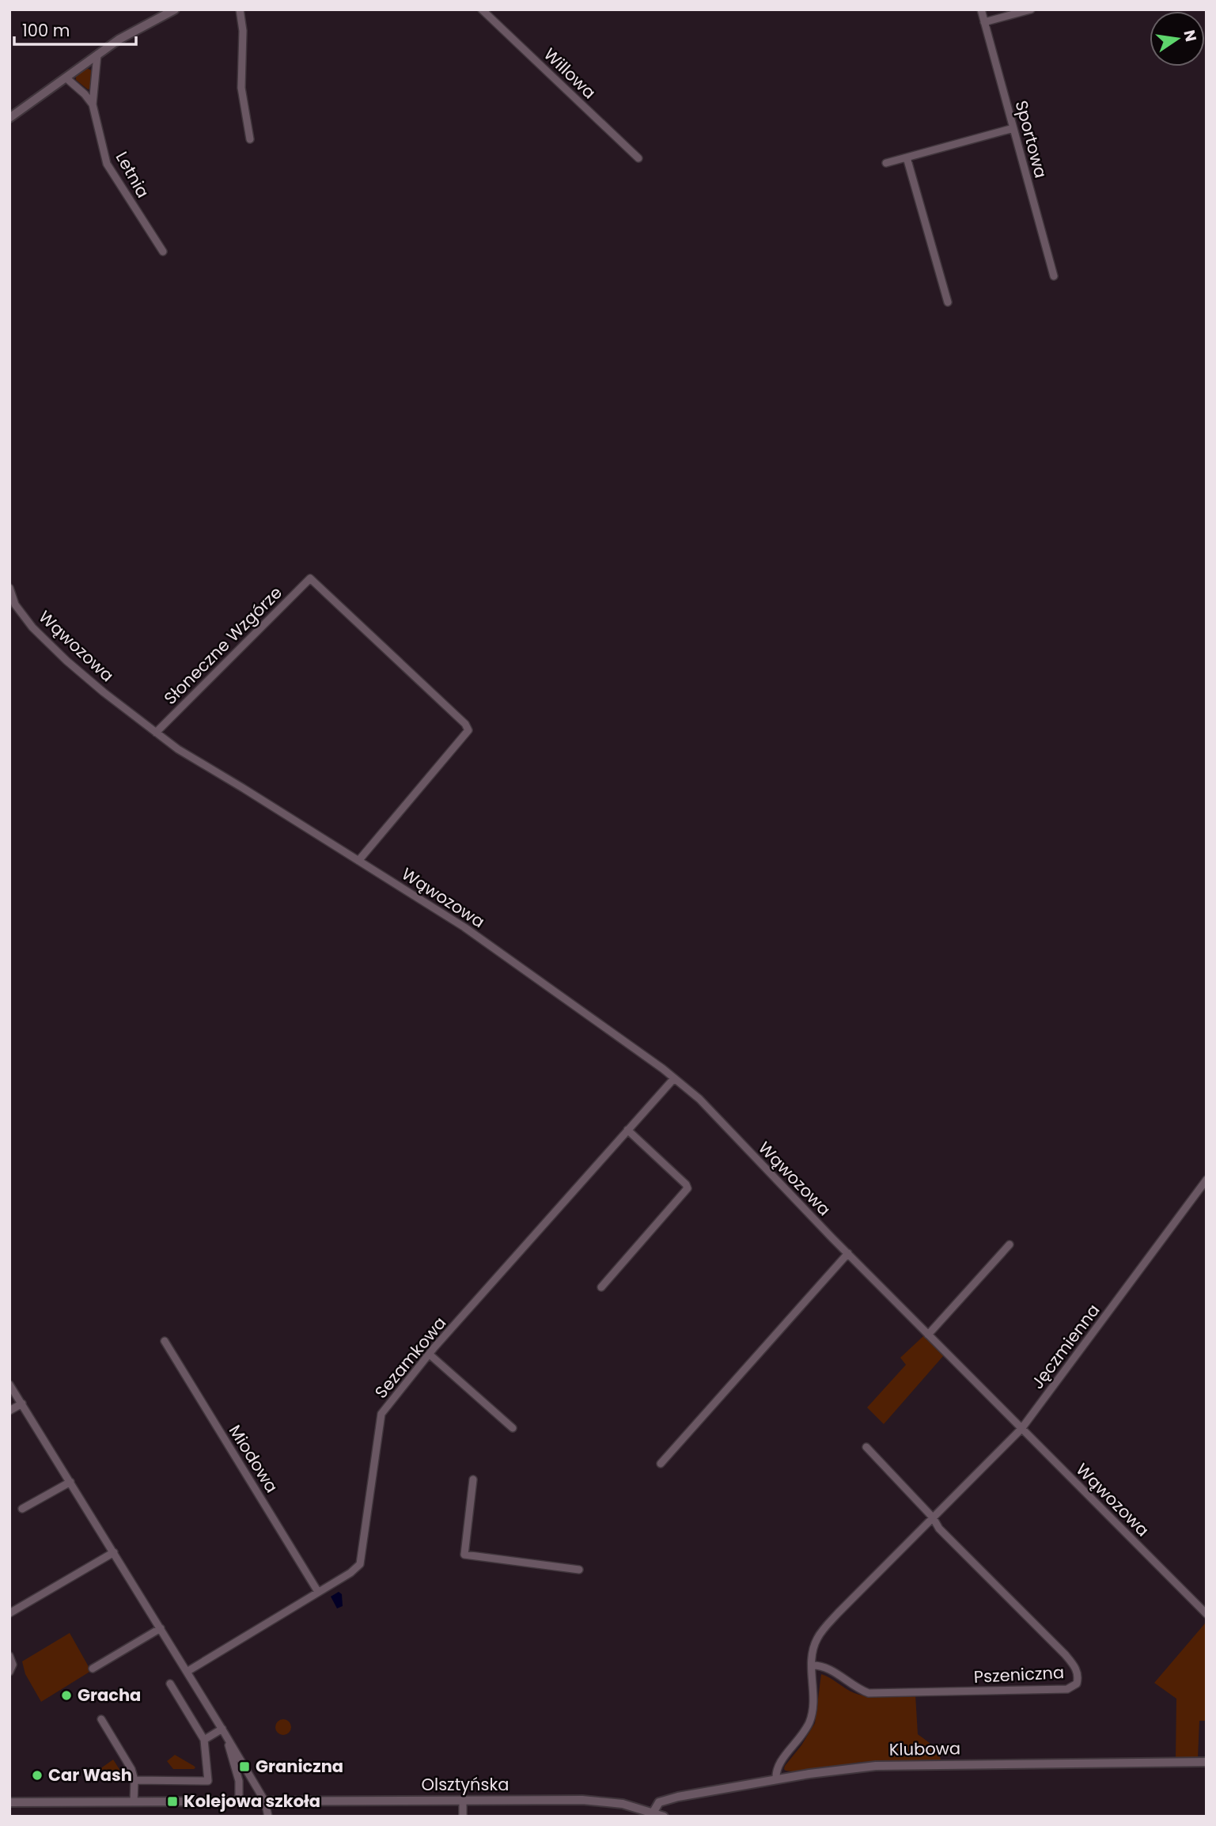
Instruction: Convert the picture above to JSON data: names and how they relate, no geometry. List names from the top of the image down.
{
  "streets": {
    "street": [
      "Willowa",
      "Sportowa",
      "Letnia",
      "Słoneczne Wzgórze",
      "Wąwozowa",
      "Jęczmienna",
      "Sezamkowa",
      "Miodowa",
      "Pszeniczna",
      "Klubowa",
      "Olsztyńska"
    ]
  },
  "crossings": [
    ["Słoneczne Wzgórze", "Wąwozowa"],
    ["Wąwozowa", "Jęczmienna"],
    ["Wąwozowa", "Sezamkowa"],
    ["Jęczmienna", "Pszeniczna"],
    ["Jęczmienna", "Klubowa"],
    ["Sezamkowa", "Miodowa"],
    ["Klubowa", "Olsztyńska"]
  ],
  "places": {
    "other": ["Gracha", "Car Wash"],
    "transit": ["Graniczna", "Kolejowa szkoła"]
  },
  "scale_bar": "100 m",
  "north": "right"
}
